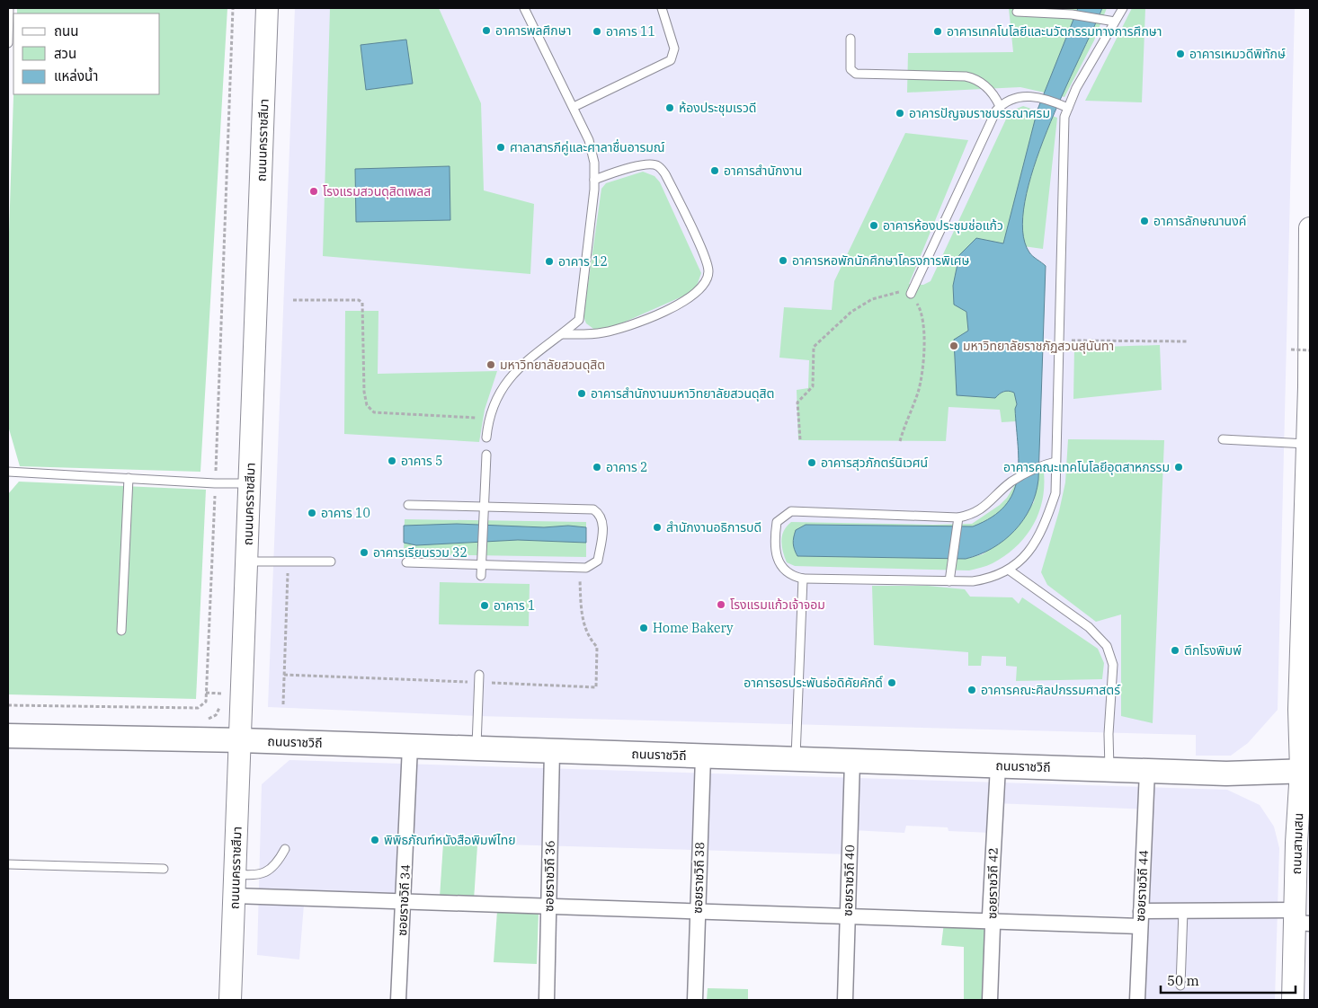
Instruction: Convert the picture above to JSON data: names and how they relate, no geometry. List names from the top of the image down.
{
  "streets": {
    "main road": ["ถนนนครราชสีมา", "ถนนราชวิถี", "ถนนสามเสน"],
    "street": [
      "ซอยราชวิถี 36",
      "ซอยราชวิถี 38",
      "ซอยราชวิถี 40",
      "ซอยราชวิถี 42",
      "ซอยราชวิถี 44",
      "ซอยราชวิถี 34"
    ]
  },
  "crossings": [
    ["ถนนนครราชสีมา", "ถนนราชวิถี"],
    ["ถนนราชวิถี", "ถนนสามเสน"],
    ["ถนนราชวิถี", "ซอยราชวิถี 36"],
    ["ถนนราชวิถี", "ซอยราชวิถี 38"],
    ["ถนนราชวิถี", "ซอยราชวิถี 40"],
    ["ถนนราชวิถี", "ซอยราชวิถี 42"],
    ["ถนนราชวิถี", "ซอยราชวิถี 44"],
    ["ถนนราชวิถี", "ซอยราชวิถี 34"]
  ],
  "places": [
    "อาคารพลศึกษา",
    "อาคาร 11",
    "อาคารเทคโนโลยีและนวัตกรรมทางการศึกษา",
    "อาคารเหมวดีพิทักษ์",
    "ห้องประชุมเรวดี",
    "อาคารปัญจมราชบรรณาศรม",
    "ศาลาสารภีคู่และศาลาชื่นอารมณ์",
    "อาคารสำนักงาน",
    "โรงแรมสวนดุสิตเพลส",
    "อาคารลักษณานงค์",
    "อาคารห้องประชุมช่อแก้ว",
    "อาคารหอพักนักศึกษาโครงการพิเศษ",
    "อาคาร 12",
    "มหาวิทยาลัยราชภัฏสวนสุนันทา",
    "มหาวิทยาลัยสวนดุสิต",
    "อาคารสำนักงานมหาวิทยาลัยสวนดุสิต",
    "อาคาร 5",
    "อาคารสุวภักตร์นิเวศน์",
    "อาคาร 2",
    "อาคารคณะเทคโนโลยีอุตสาหกรรม",
    "อาคาร 10",
    "สำนักงานอธิการบดี",
    "อาคารเรียนรวม 32",
    "โรงแรมแก้วเจ้าจอม",
    "อาคาร 1",
    "Home Bakery",
    "ตึกโรงพิมพ์",
    "อาคารอรประพันธ่อดิคัยคักดิ์",
    "อาคารคณะศิลปกรรมศาสตร์",
    "พิพิธภัณฑ์หนังสือพิมพ์ไทย"
  ],
  "legend": ["ถนน", "สวน", "แหล่งน้ำ"],
  "scale_bar": "50 m"
}
